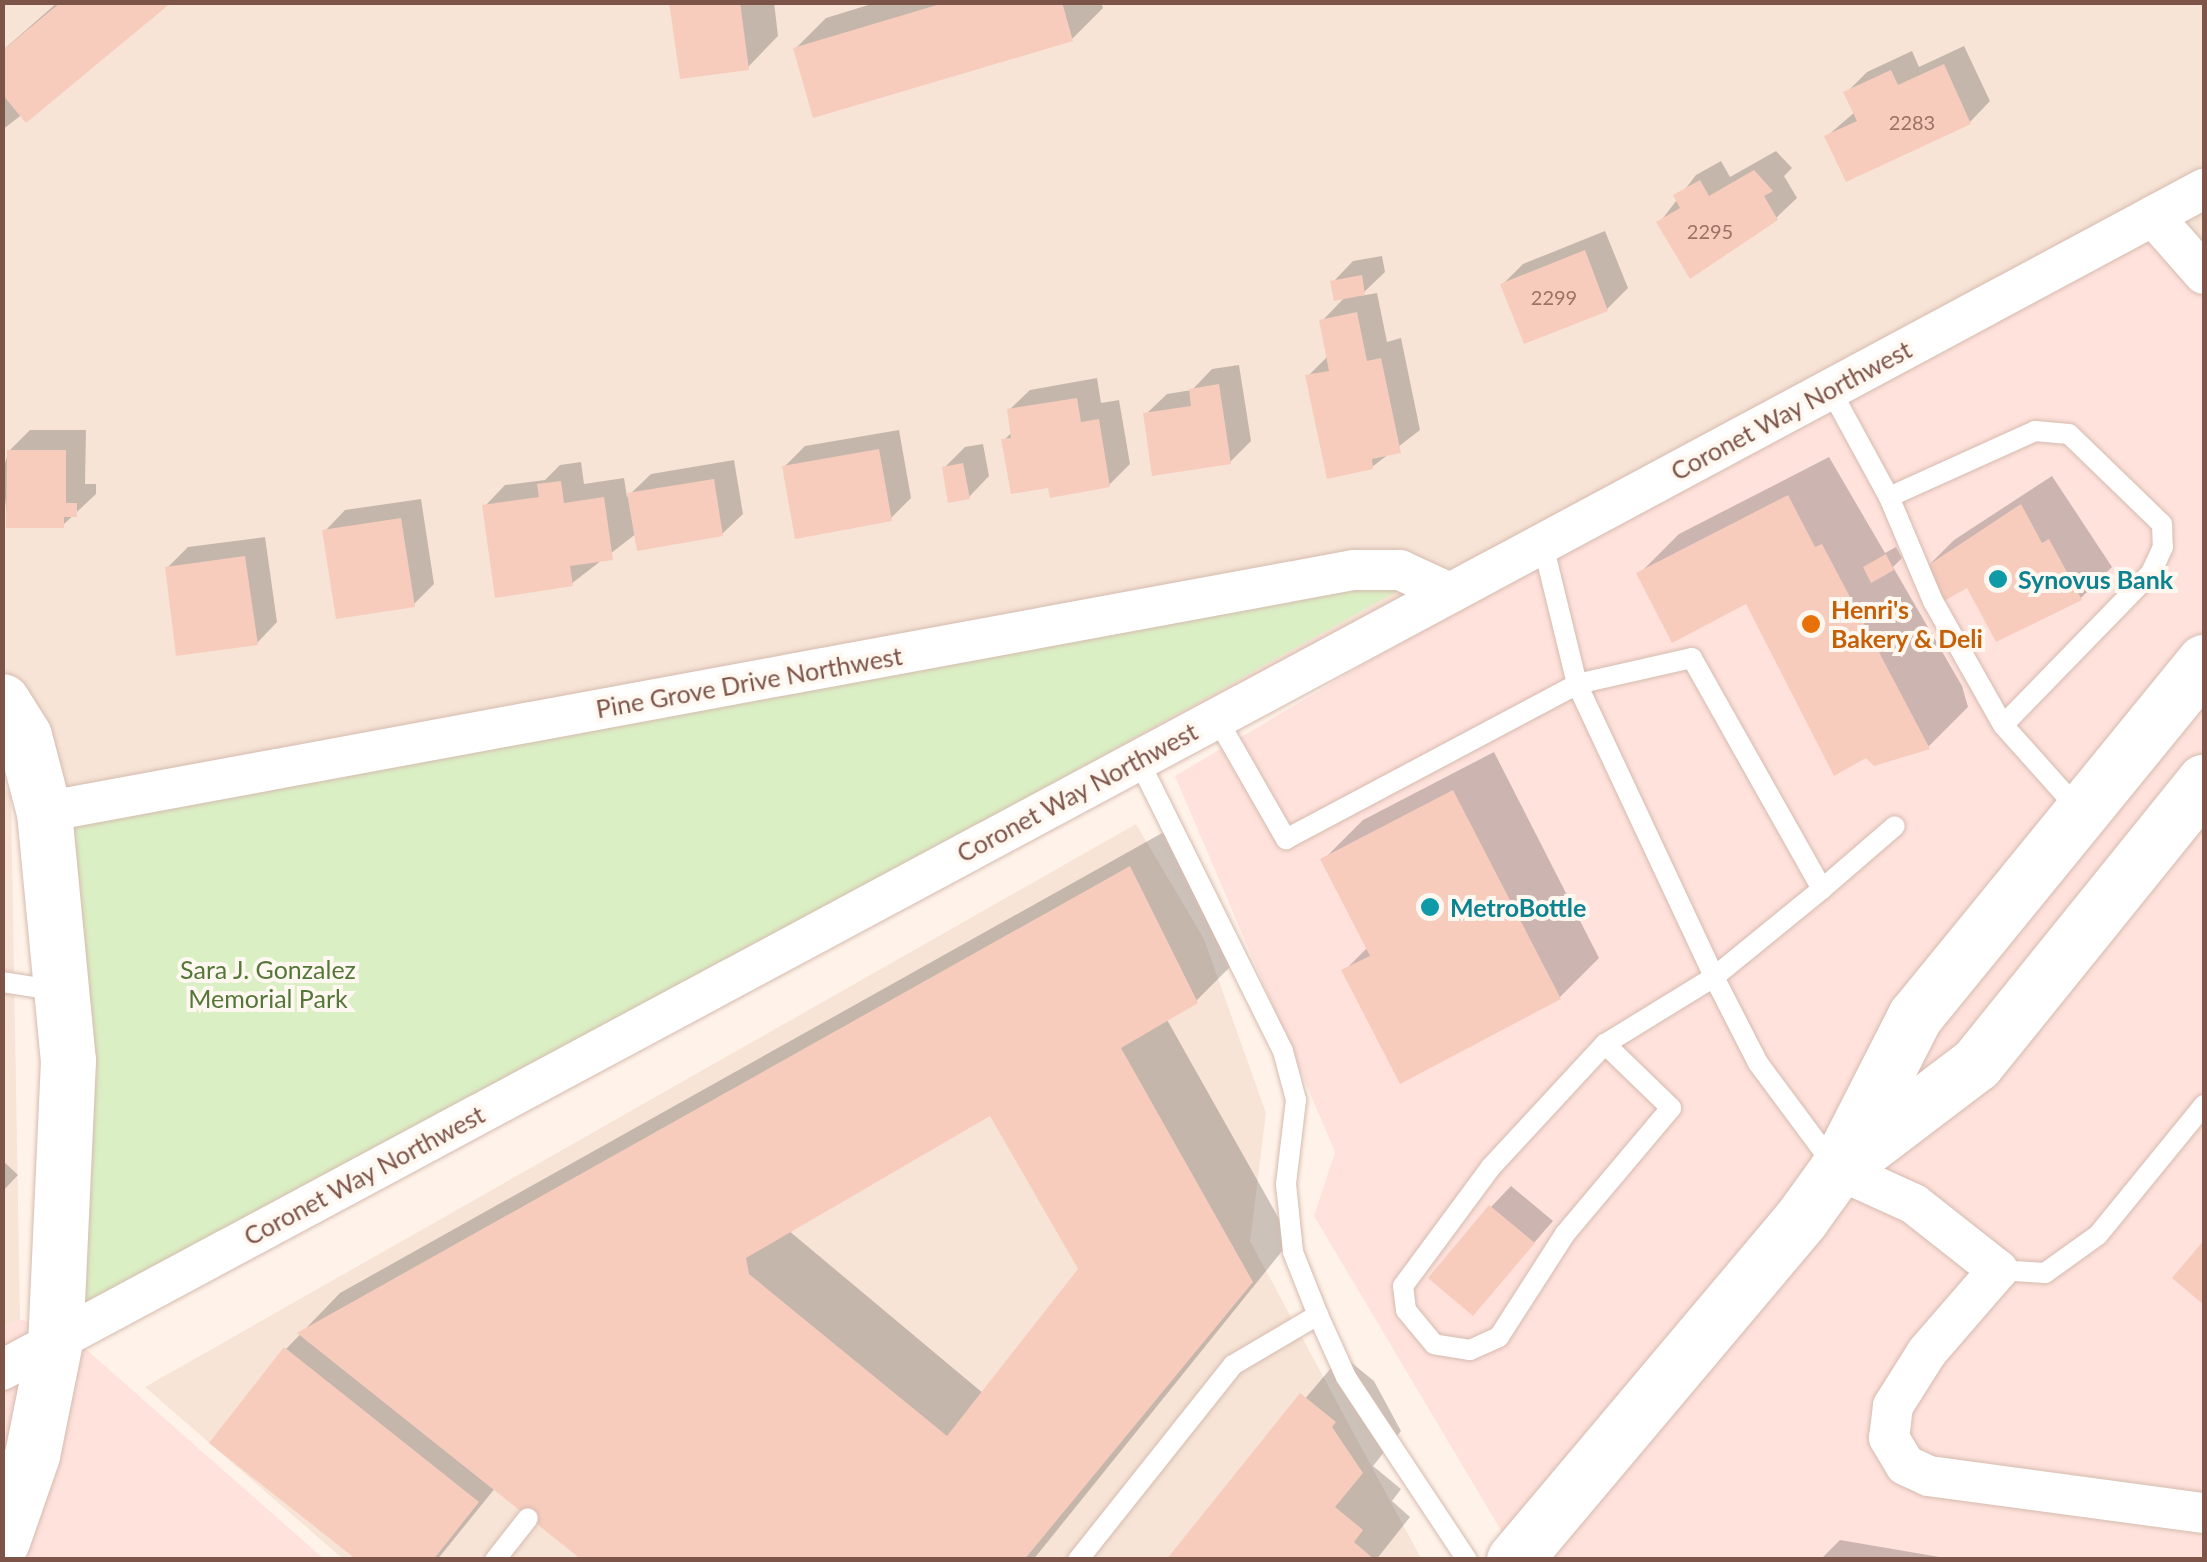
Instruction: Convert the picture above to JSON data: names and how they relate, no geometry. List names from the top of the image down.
{
  "streets": {
    "street": ["Coronet Way Northwest", "Pine Grove Drive Northwest"]
  },
  "crossings": [
    ["Coronet Way Northwest", "Pine Grove Drive Northwest"]
  ],
  "parks": ["Sara J. Gonzalez Memorial Park"],
  "places": ["Synovus Bank", "Henri's Bakery & Deli", "MetroBottle"],
  "house_numbers": ["2283", "2295", "2299"]
}
